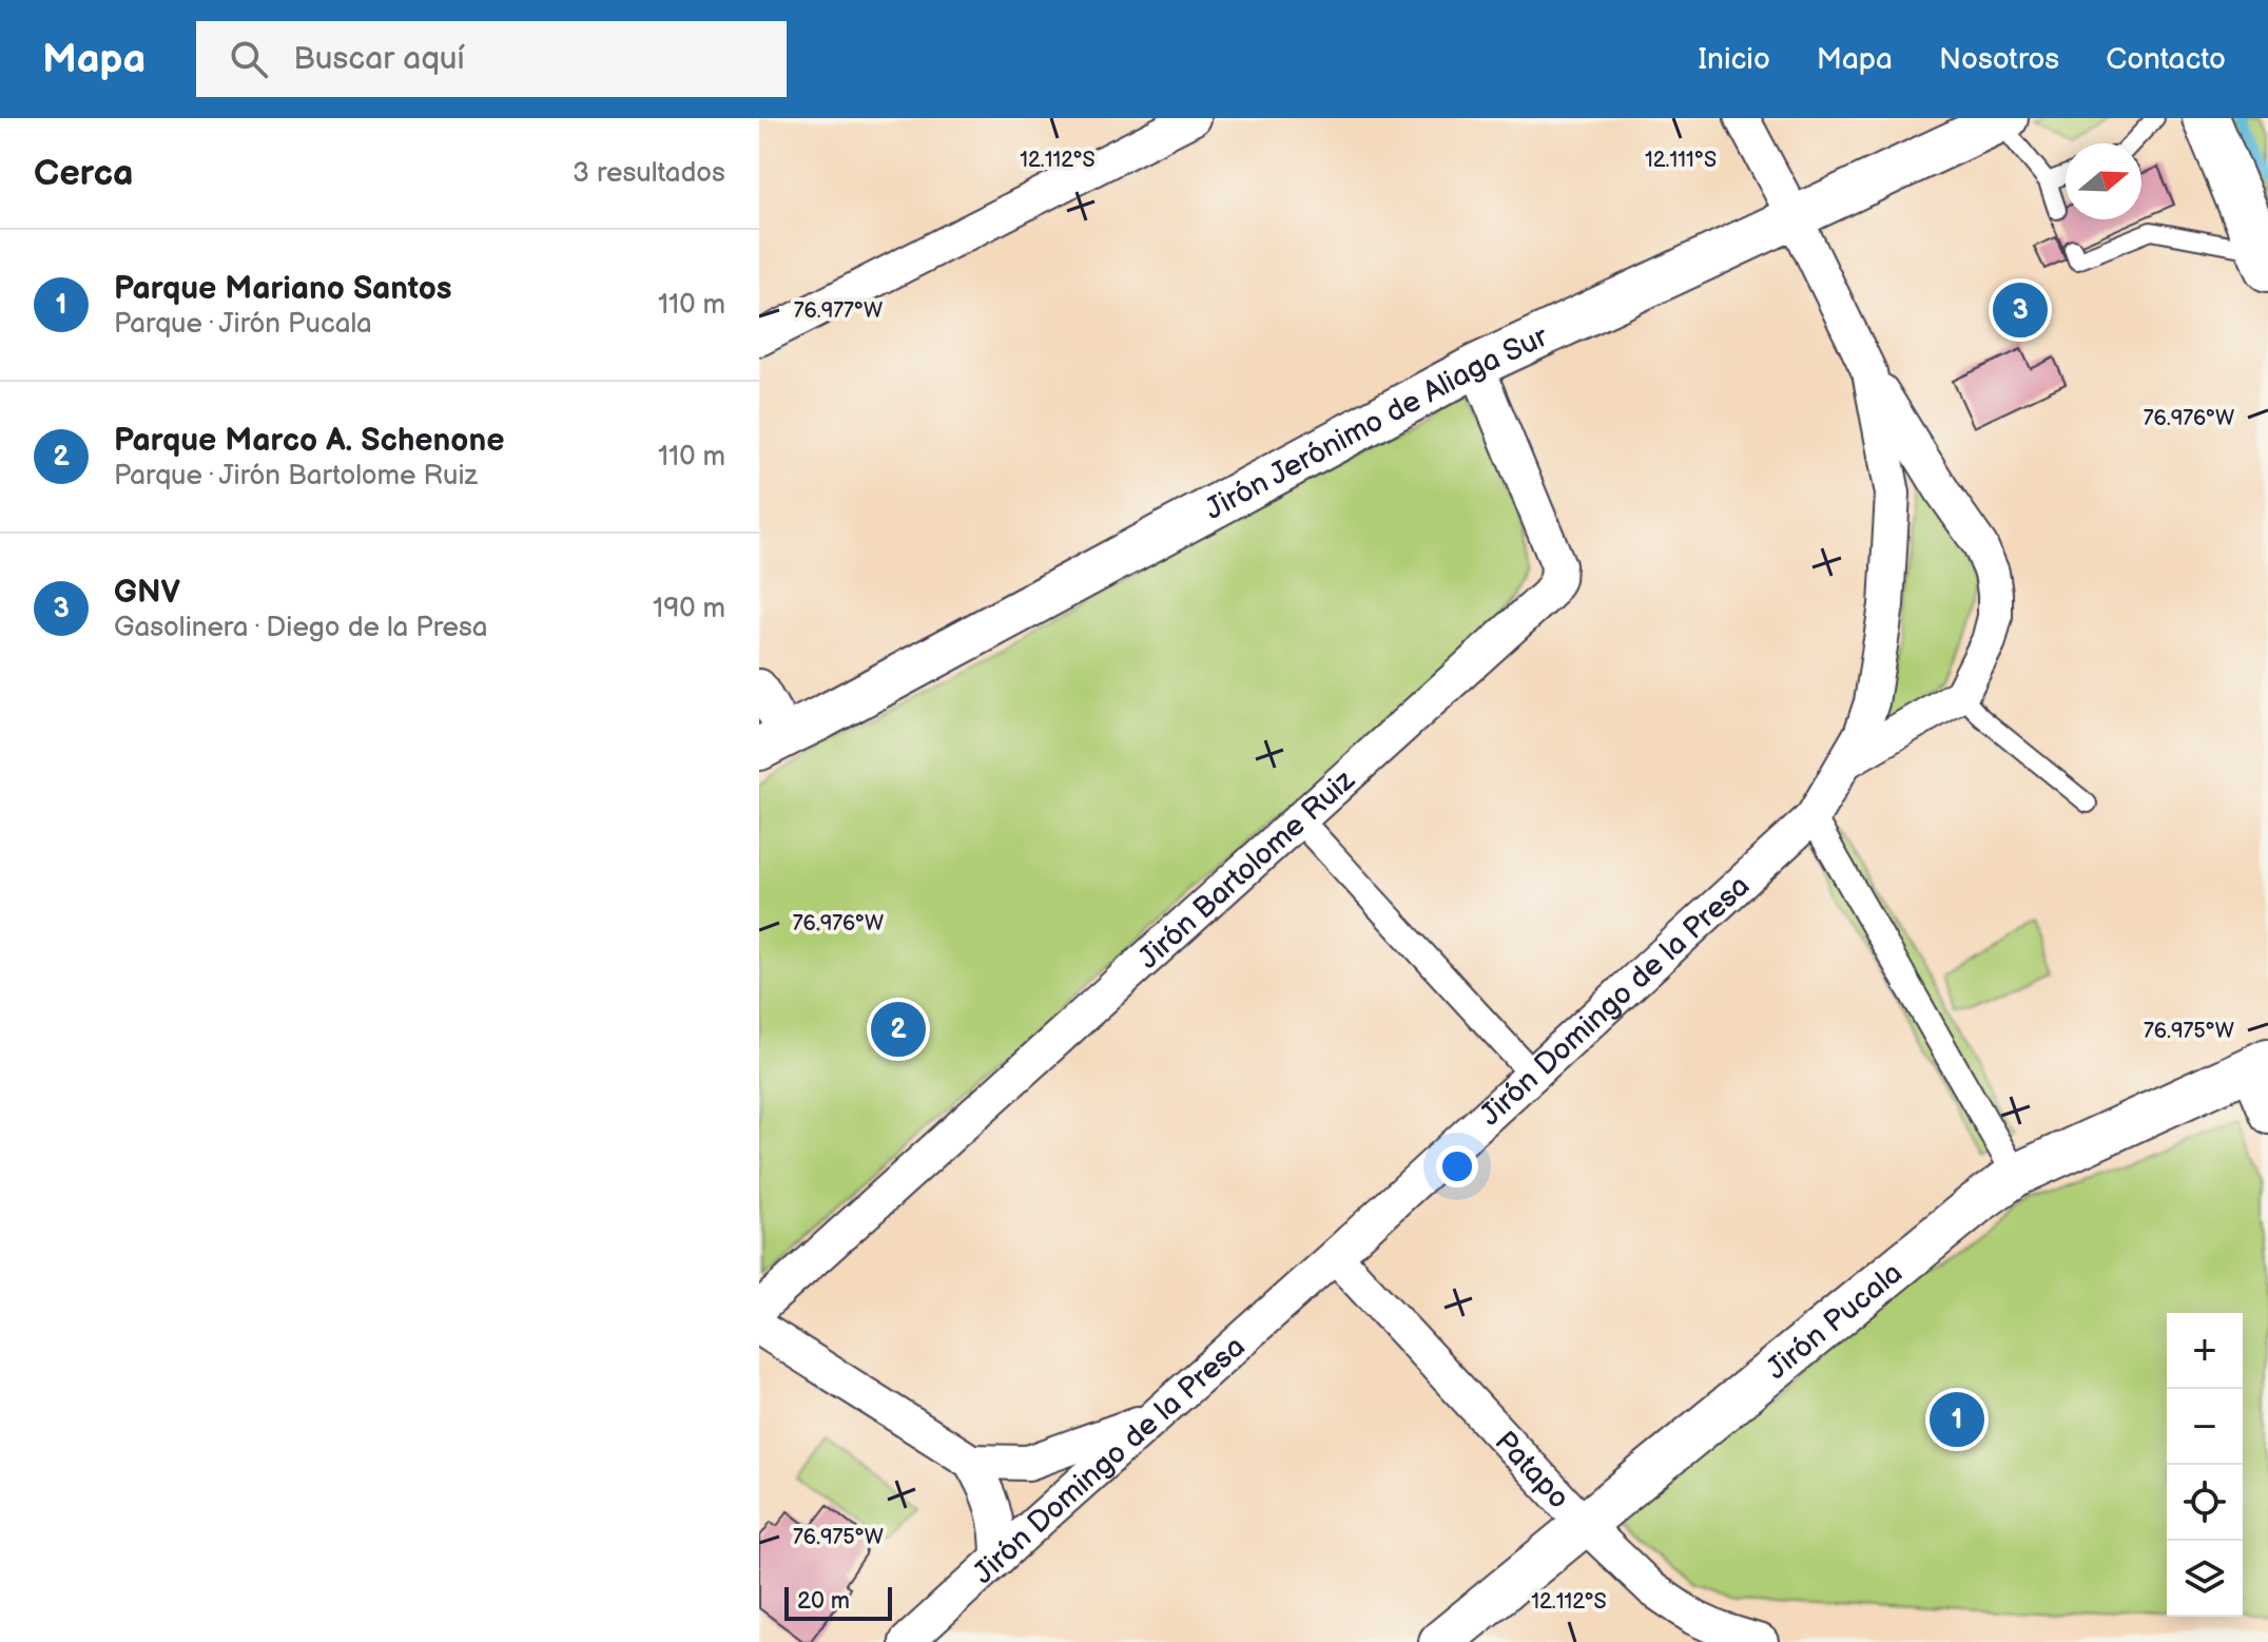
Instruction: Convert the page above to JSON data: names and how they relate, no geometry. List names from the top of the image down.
{
  "streets": {
    "street": [
      "Jirón Jerónimo de Aliaga Sur",
      "Jirón Bartolome Ruiz",
      "Jirón Domingo de la Presa",
      "Jirón Pucala",
      "Patapo"
    ]
  },
  "crossings": [
    ["Jirón Jerónimo de Aliaga Sur", "Jirón Bartolome Ruiz"],
    ["Jirón Jerónimo de Aliaga Sur", "Jirón Domingo de la Presa"],
    ["Jirón Domingo de la Presa", "Patapo"],
    ["Jirón Pucala", "Patapo"]
  ],
  "scale_bar": "20 m",
  "north": "right",
  "page": {
    "header": "Mapa",
    "search": "Buscar aquí",
    "nav": [
      "Inicio",
      "Mapa",
      "Nosotros",
      "Contacto"
    ],
    "heading": ["Cerca", "3 resultados"],
    "list": [
      {
        "mark": "1",
        "name": "Parque Mariano Santos",
        "note": "Parque · Jirón Pucala",
        "value": "110 m"
      },
      {
        "mark": "2",
        "name": "Parque Marco A. Schenone",
        "note": "Parque · Jirón Bartolome Ruiz",
        "value": "110 m"
      },
      {
        "mark": "3",
        "name": "GNV",
        "note": "Gasolinera · Diego de la Presa",
        "value": "190 m"
      }
    ],
    "pins": ["3", "2", "1"],
    "map_buttons": ["+", "−"],
    "scale": "20 m"
  },
  "coordinates": [
    "12.112°S",
    "12.111°S",
    "76.977°W",
    "76.976°W",
    "76.975°W"
  ]
}
